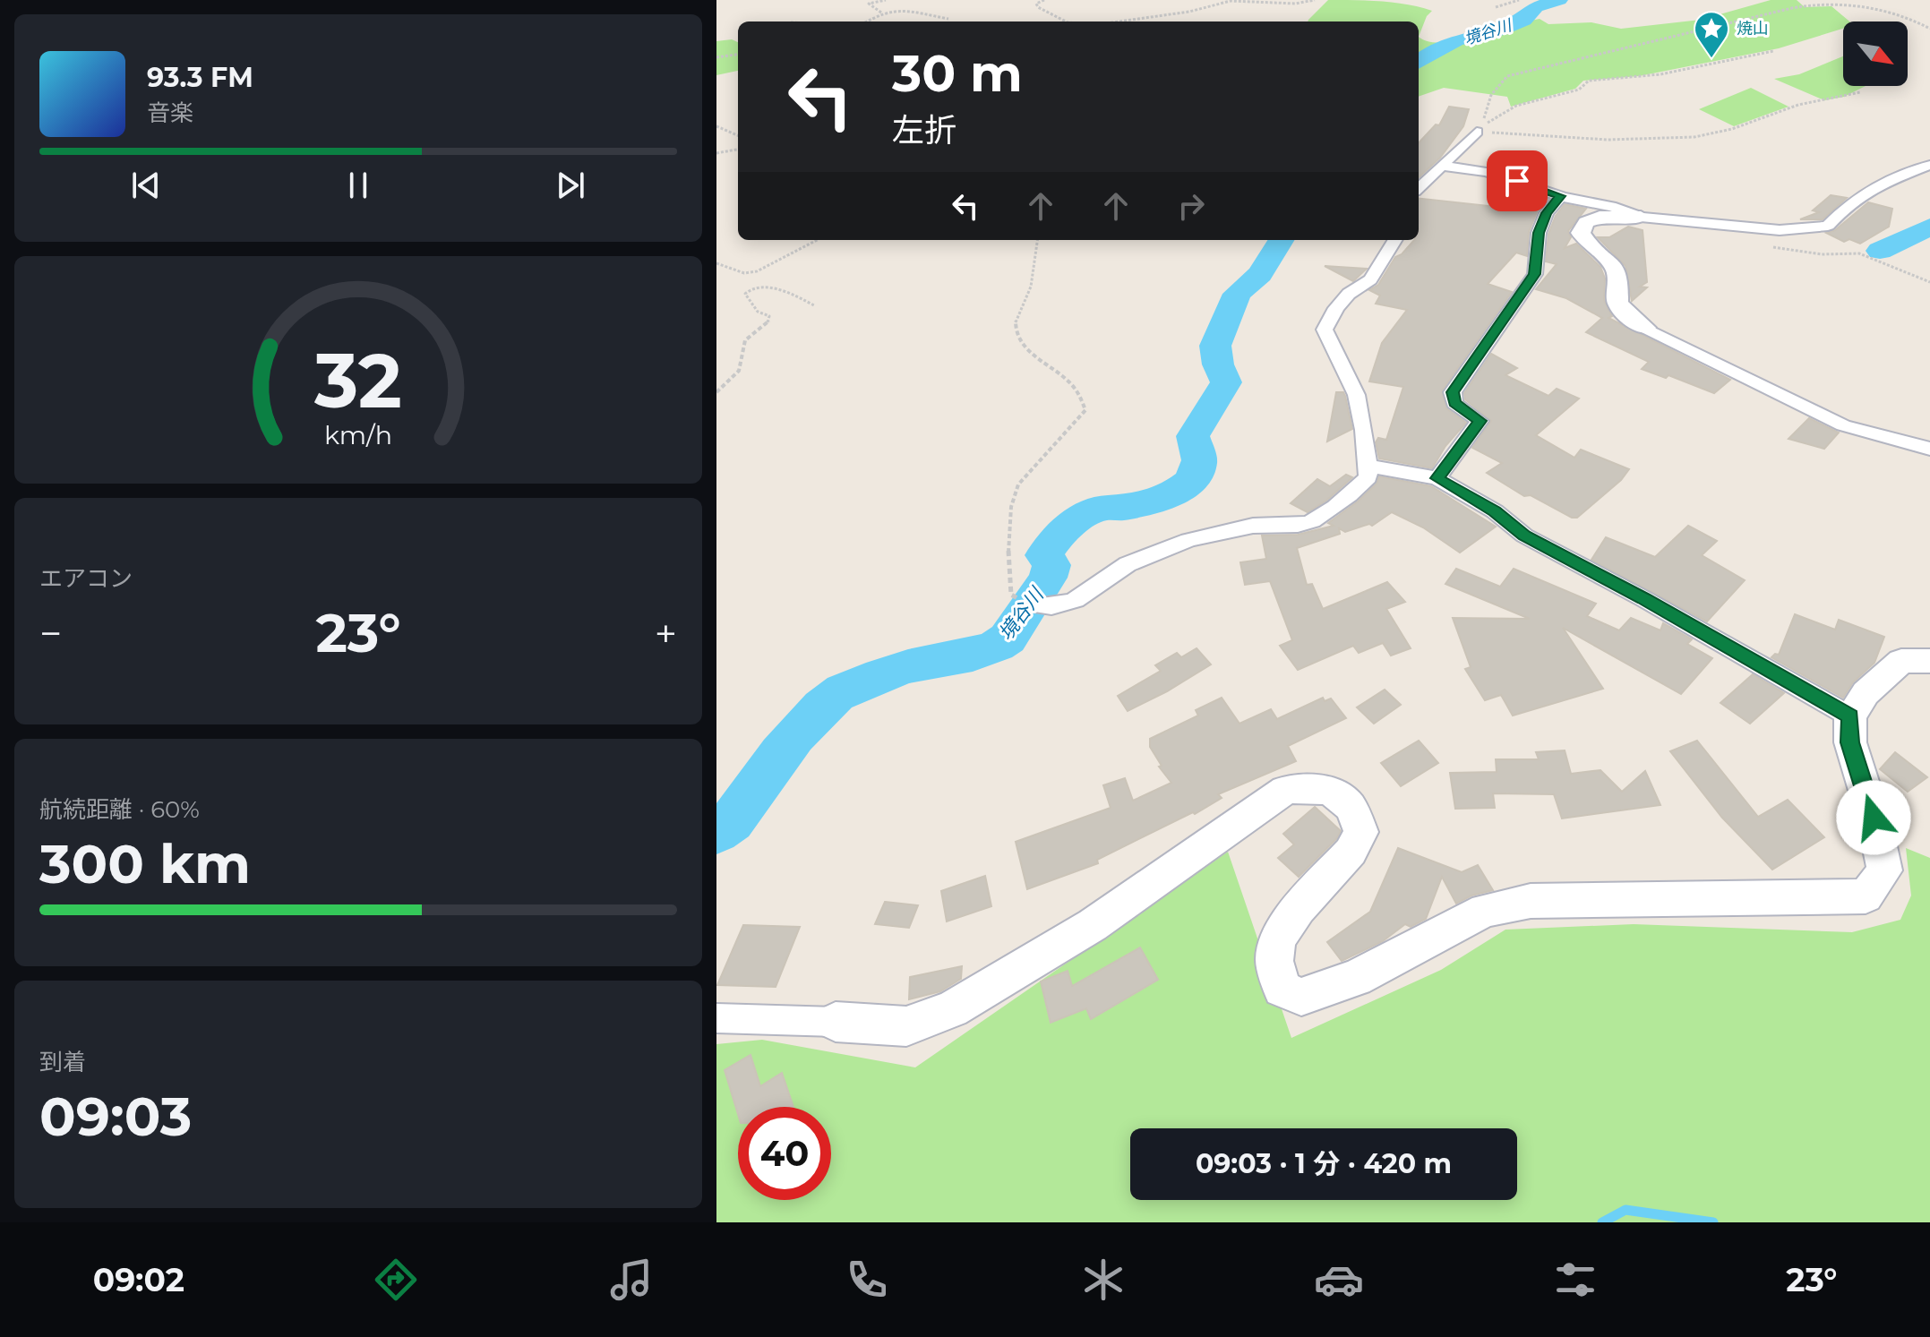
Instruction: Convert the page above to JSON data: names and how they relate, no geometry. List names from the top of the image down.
{
  "water": ["境谷川"],
  "places": {
    "place": ["焼山"]
  },
  "north": "bottom right",
  "page": {
    "turn": ["30 m", "左折"],
    "song": ["93.3 FM", "音楽"],
    "tile": [
      "エアコン",
      ["航続距離 · 60%", "300 km"],
      ["到着", "09:03"]
    ],
    "heat": ["−", "23°", "+"],
    "limit": "40",
    "trip": "09:03 · 1 分 · 420 m",
    "tabs": ["09:02", "23°"],
    "gauge": ["32", "km/h"]
  }
}
